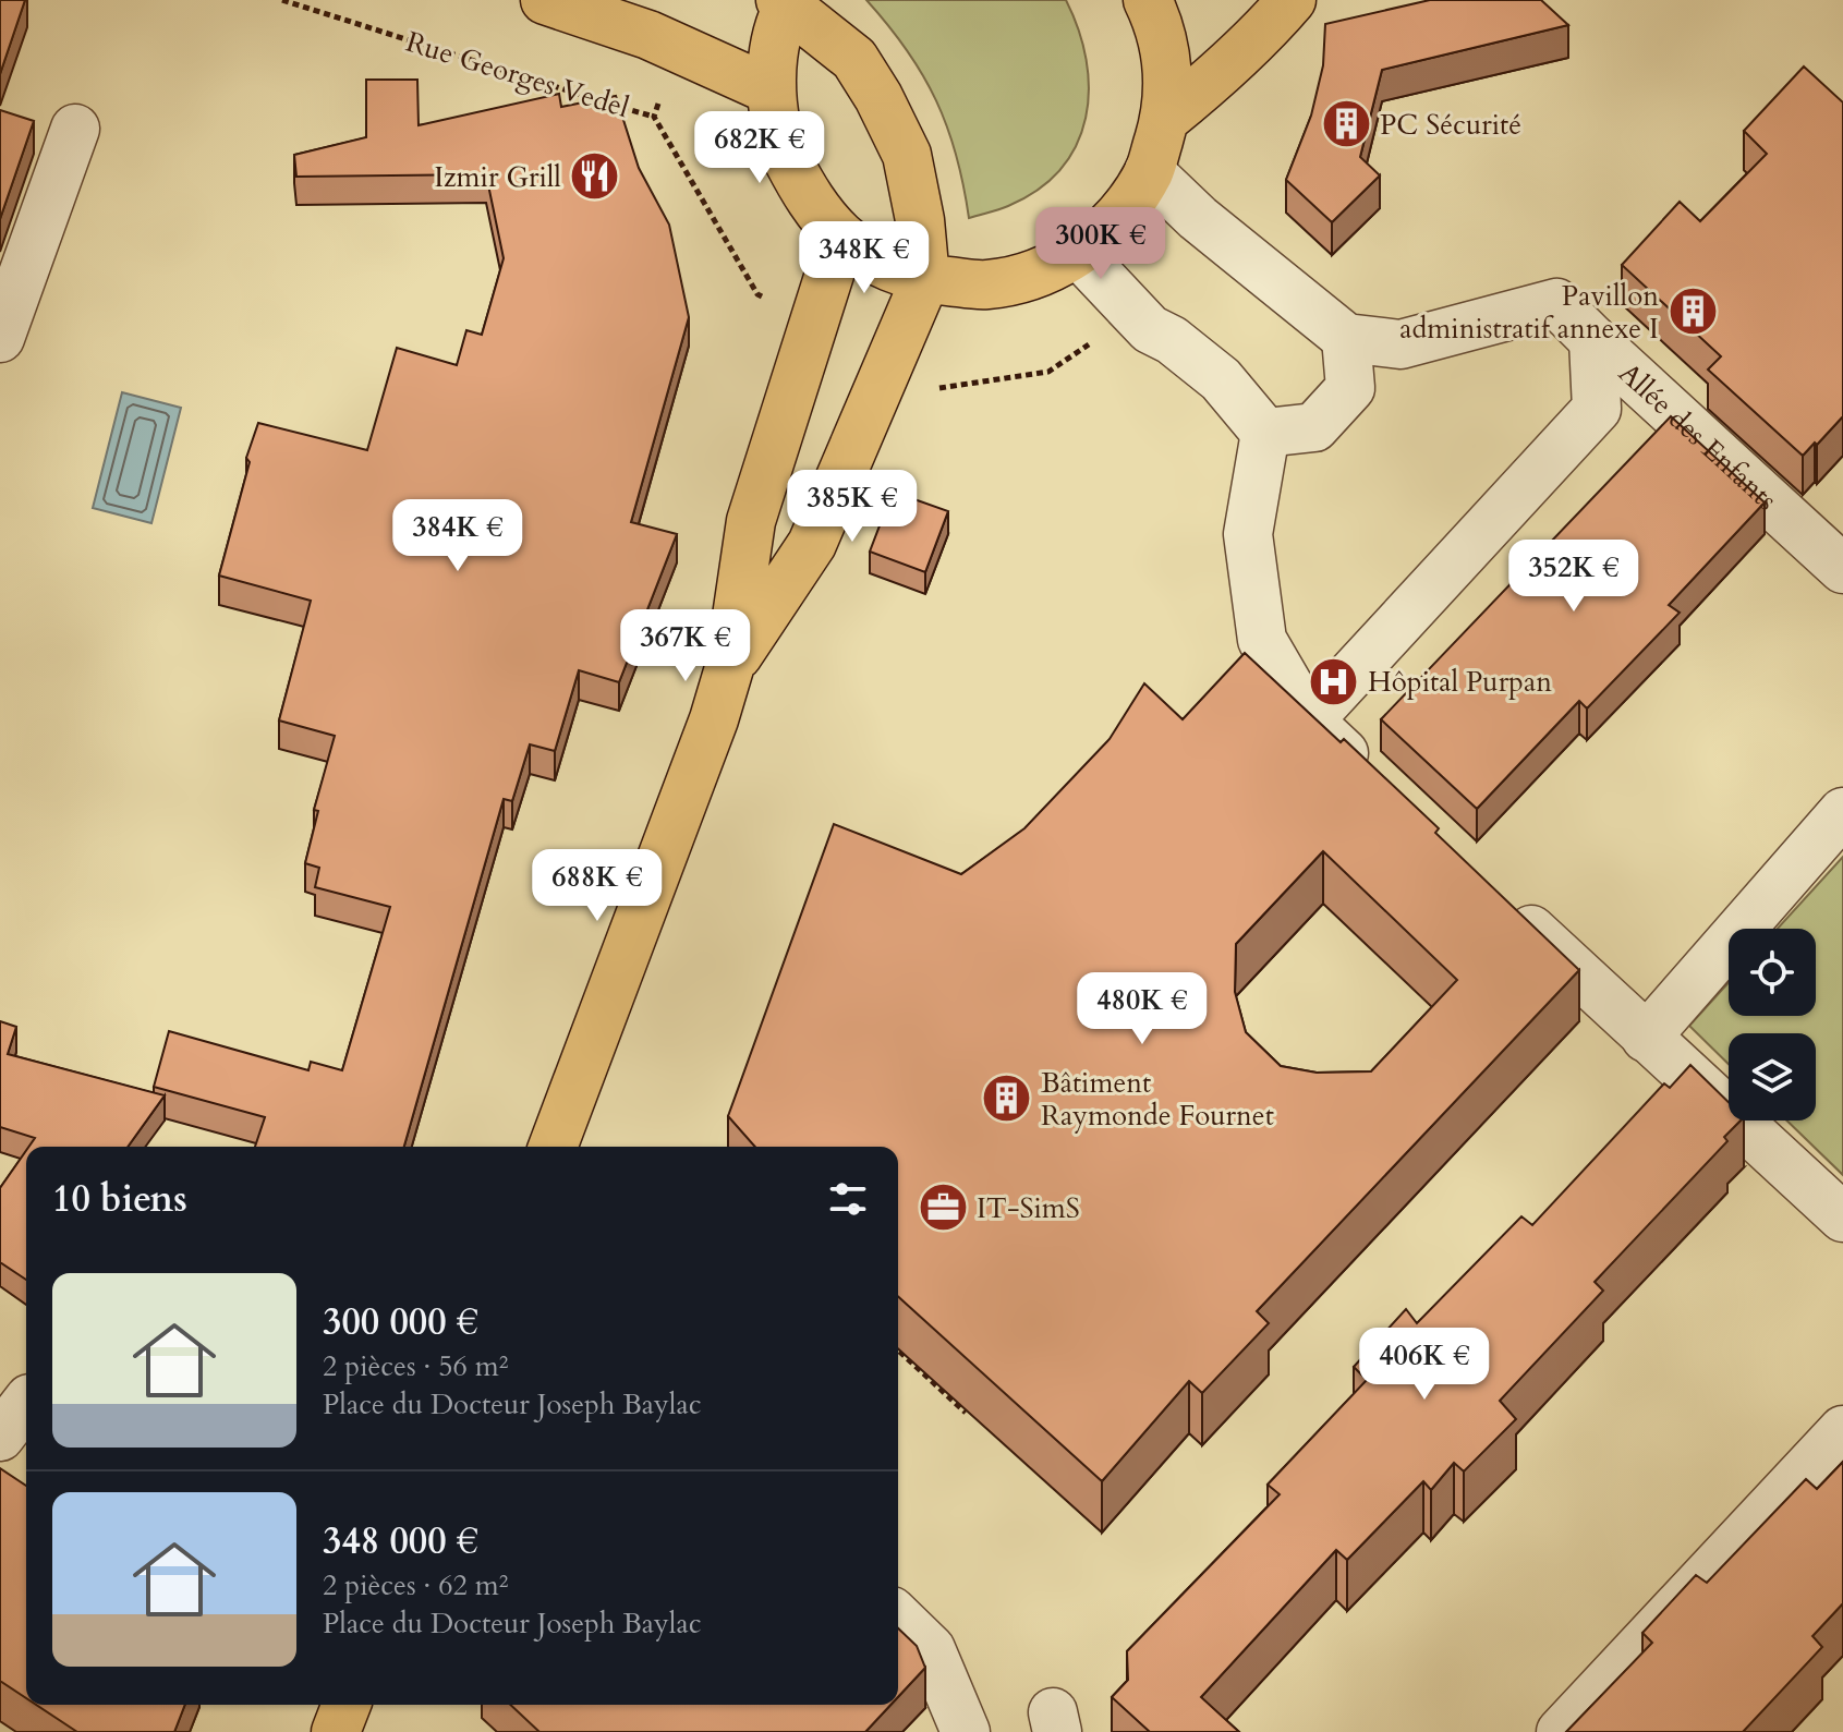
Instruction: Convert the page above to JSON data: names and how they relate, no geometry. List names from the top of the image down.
{
  "streets": {
    "lane": ["Allée des Enfants"],
    "path": ["Rue Georges Vedel"]
  },
  "places": {
    "building": ["PC Sécurité", "Pavillon administratif annexe I", "Bâtiment Raymonde Fournet"],
    "restaurant": ["Izmir Grill"],
    "hospital": ["Hôpital Purpan"],
    "office": ["IT-SimS"]
  },
  "page": {
    "price": [
      "682K €",
      "300K €",
      "348K €",
      "385K €",
      "384K €",
      "352K €",
      "367K €",
      "688K €",
      "480K €",
      "406K €"
    ],
    "heading": "10 biens",
    "list": [
      {
        "name": "300 000 €",
        "note": "2 pièces · 56 m² · Place du Docteur Joseph Baylac"
      },
      {
        "name": "348 000 €",
        "note": "2 pièces · 62 m² · Place du Docteur Joseph Baylac"
      }
    ]
  }
}
